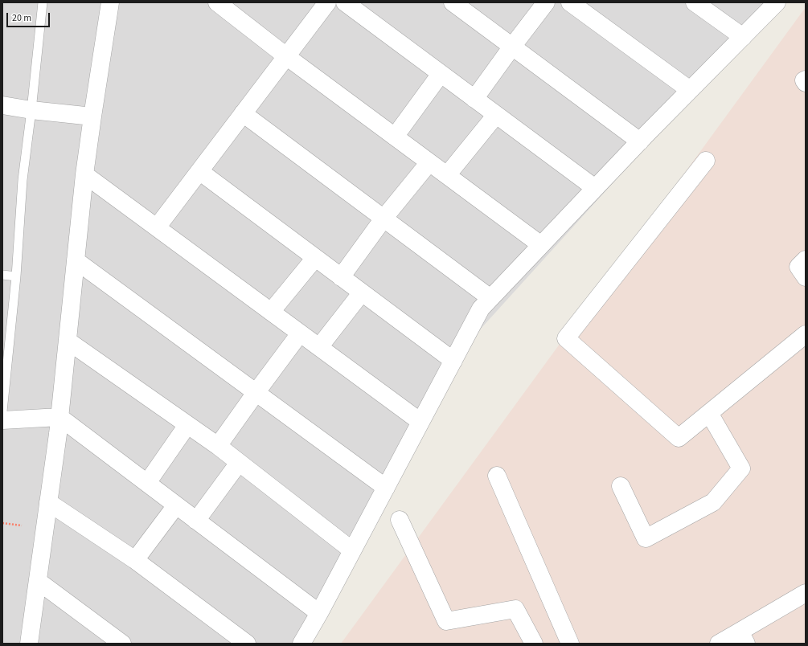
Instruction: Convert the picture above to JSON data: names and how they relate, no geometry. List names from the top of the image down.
{
  "scale_bar": "20 m"
}
